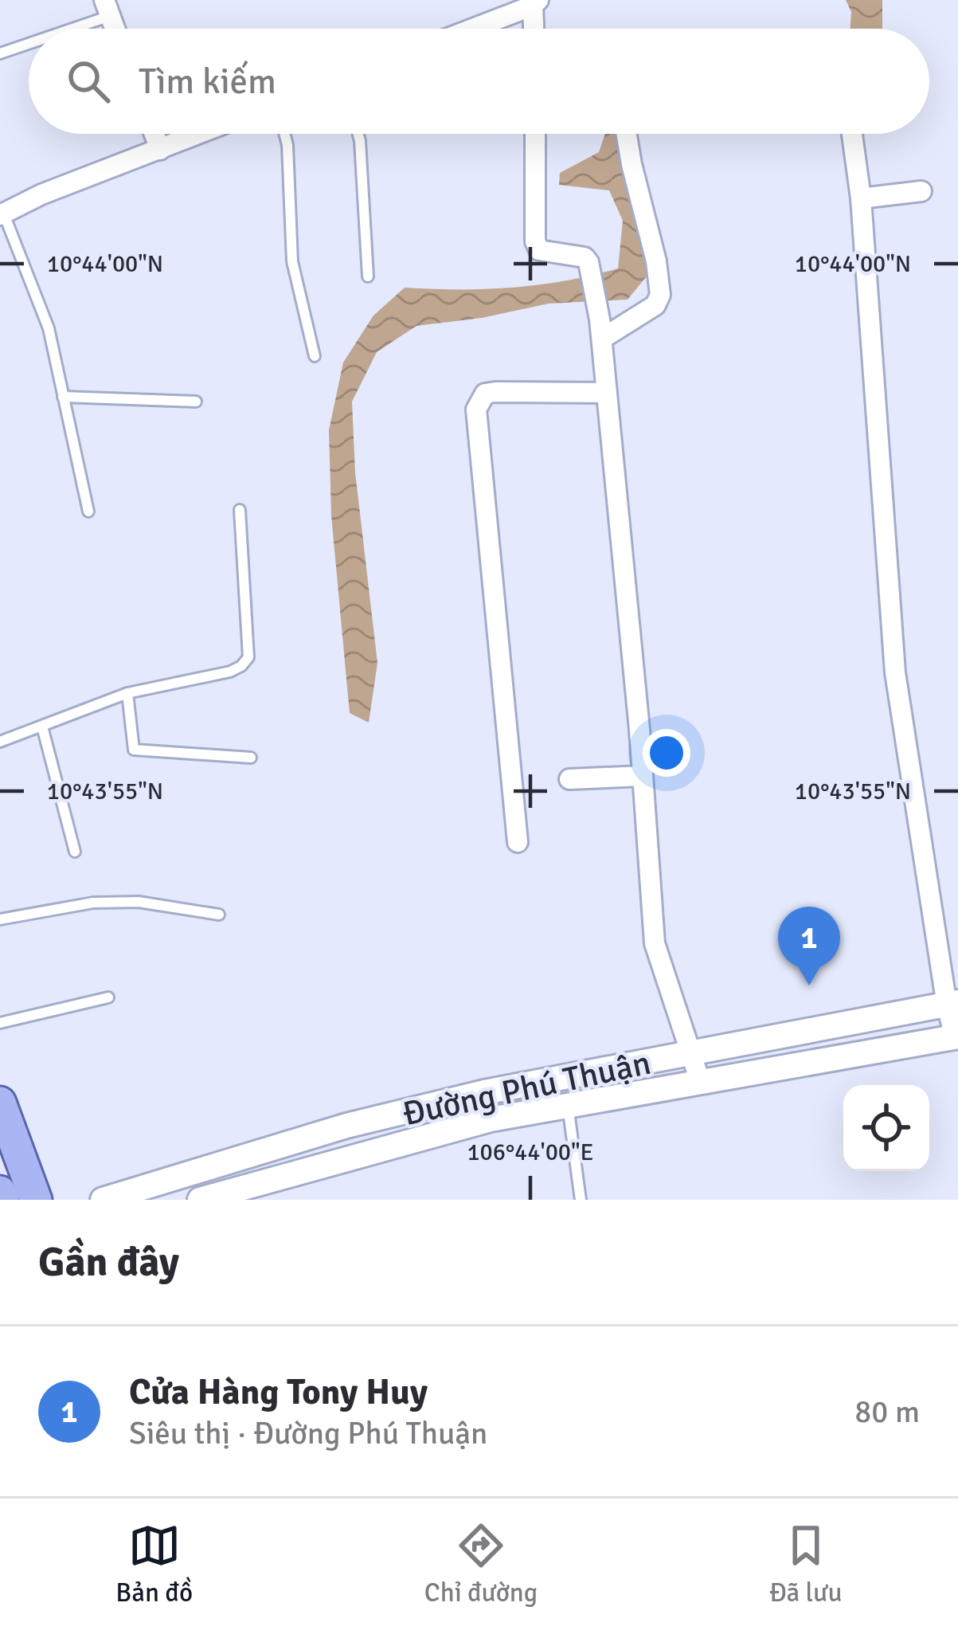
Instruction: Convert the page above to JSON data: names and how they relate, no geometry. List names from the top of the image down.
{
  "streets": {
    "street": ["Đường Phú Thuận"]
  },
  "page": {
    "search": "Tìm kiếm",
    "pins": "1",
    "heading": "Gần đây",
    "list": [
      {
        "mark": "1",
        "name": "Cửa Hàng Tony Huy",
        "note": "Siêu thị · Đường Phú Thuận",
        "value": "80 m"
      }
    ],
    "nav": ["Bản đồ", "Chỉ đường", "Đã lưu"]
  },
  "coordinates": ["10°44'00\"N", "10°43'55\"N", "106°44'00\"E"]
}
